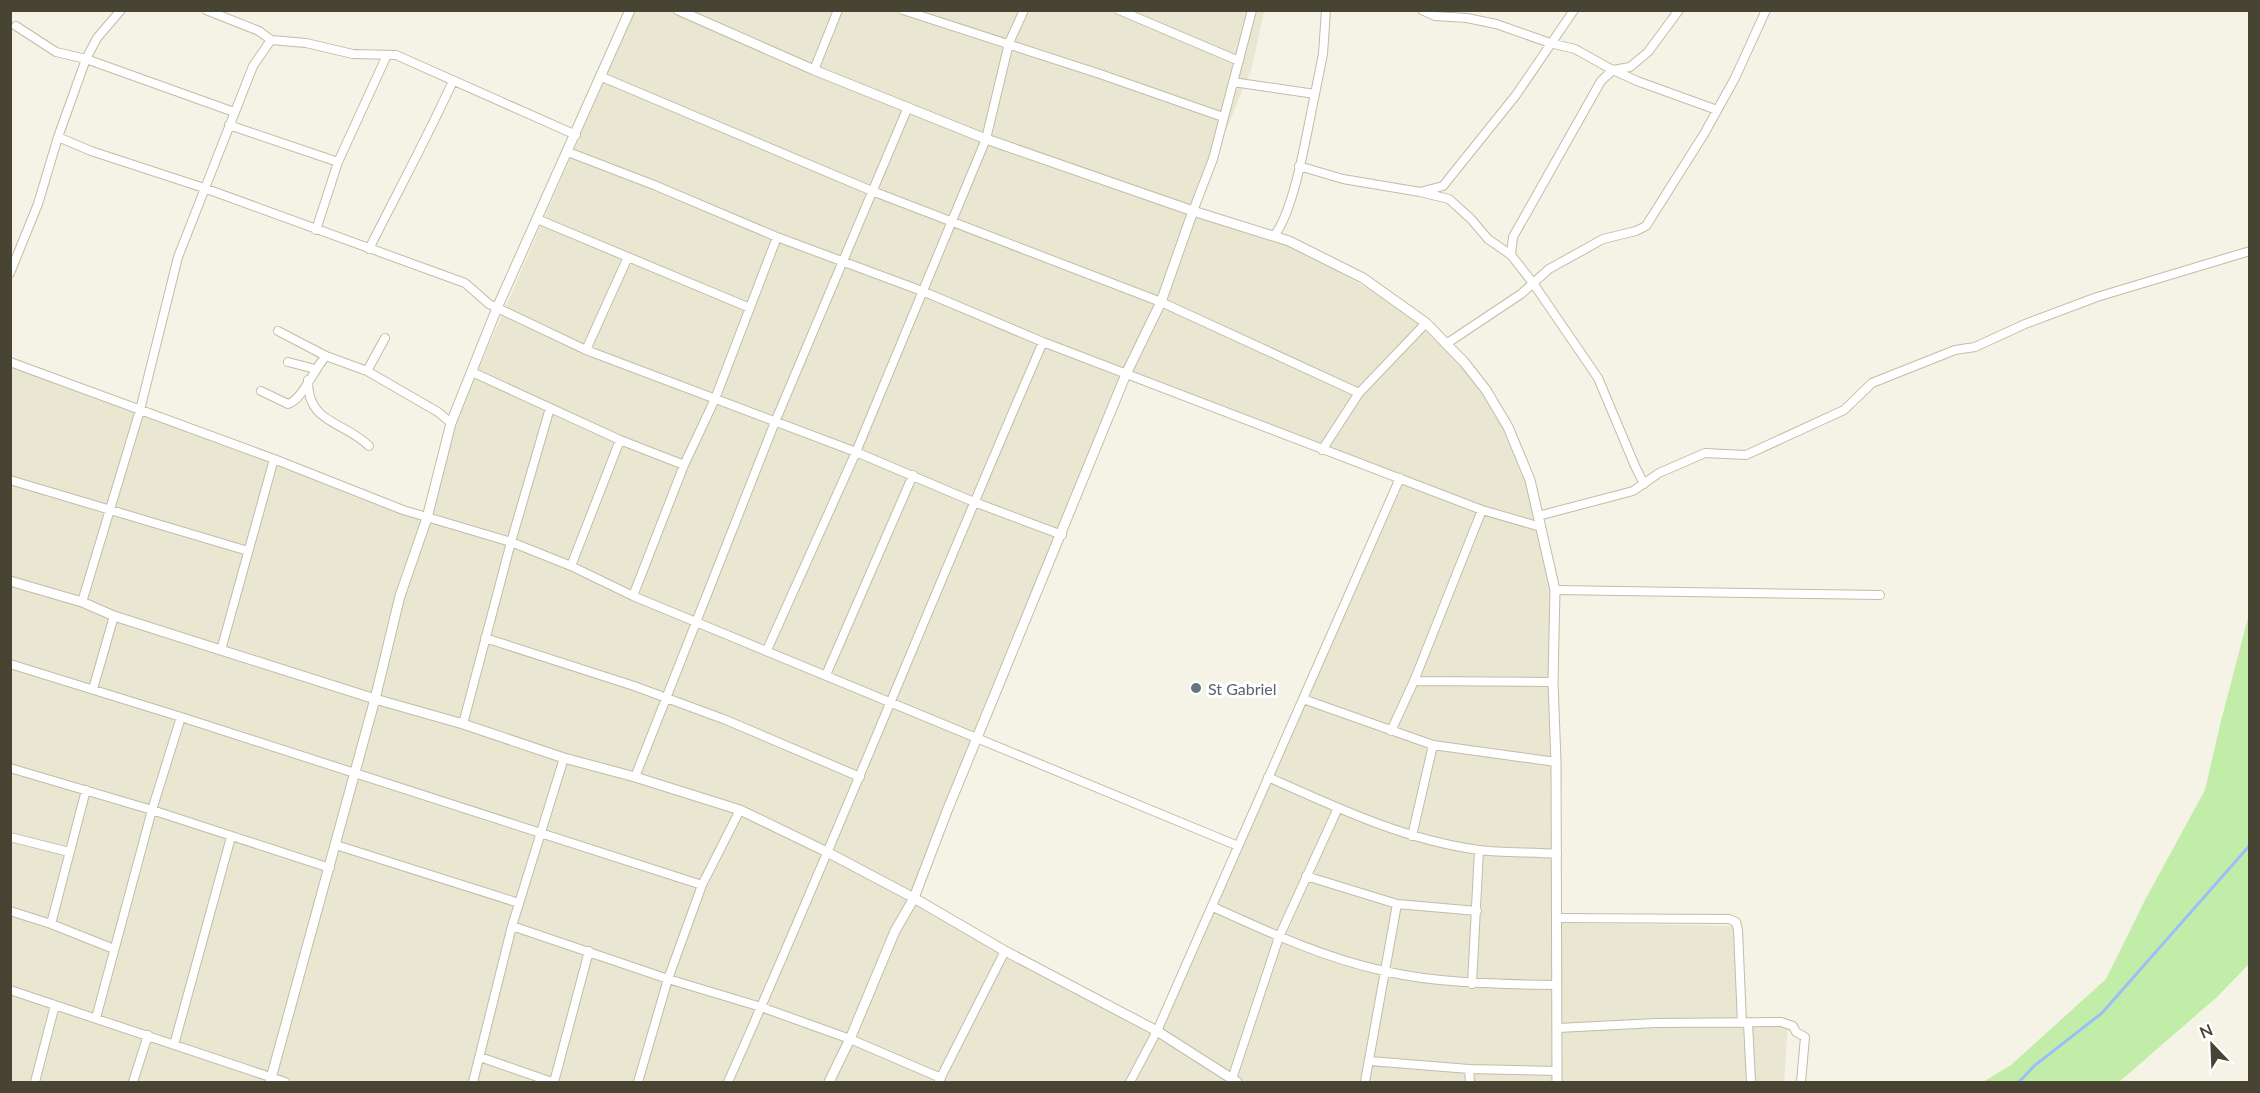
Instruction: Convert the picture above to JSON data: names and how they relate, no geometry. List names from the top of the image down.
{
  "places": ["St Gabriel"],
  "north": "top left"
}
